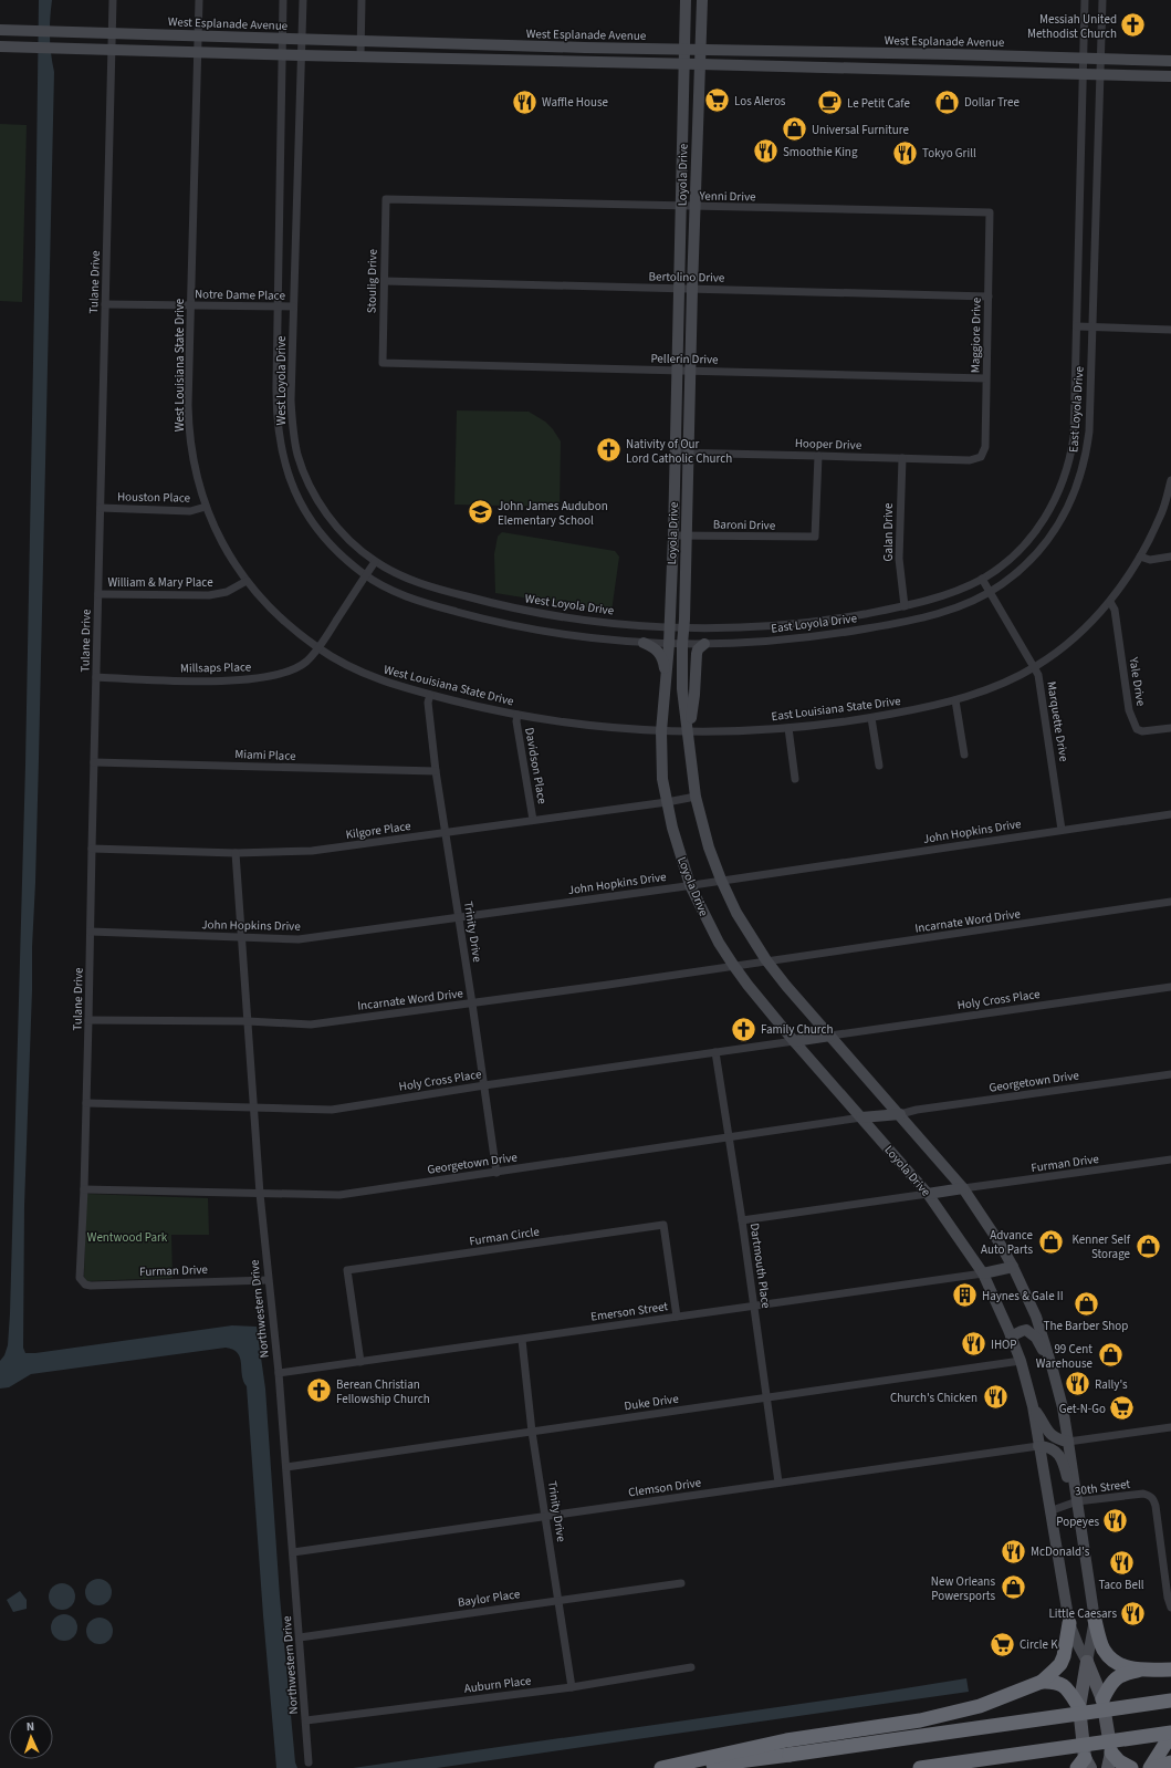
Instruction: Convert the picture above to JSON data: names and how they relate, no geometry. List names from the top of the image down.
{
  "streets": {
    "main road": ["West Esplanade Avenue", "Loyola Drive"],
    "street": [
      "Yenni Drive",
      "Bertolino Drive",
      "Stoulig Drive",
      "Tulane Drive",
      "Notre Dame Place",
      "Maggiore Drive",
      "Pellerin Drive",
      "West Louisiana State Drive",
      "West Loyola Drive",
      "East Loyola Drive",
      "Hooper Drive",
      "Houston Place",
      "Baroni Drive",
      "Galan Drive",
      "William & Mary Place",
      "Millsaps Place",
      "Yale Drive",
      "East Louisiana State Drive",
      "Marquette Drive",
      "Miami Place",
      "Davidson Place",
      "Kilgore Place",
      "John Hopkins Drive",
      "Incarnate Word Drive",
      "Trinity Drive",
      "Holy Cross Place",
      "Georgetown Drive",
      "Furman Drive",
      "Furman Circle",
      "Dartmouth Place",
      "Northwestern Drive",
      "Emerson Street",
      "Duke Drive",
      "Clemson Drive",
      "30th Street",
      "Baylor Place",
      "Auburn Place"
    ]
  },
  "crossings": [
    ["West Esplanade Avenue", "Loyola Drive"],
    ["West Esplanade Avenue", "Tulane Drive"],
    ["West Esplanade Avenue", "West Louisiana State Drive"],
    ["West Esplanade Avenue", "West Loyola Drive"],
    ["West Esplanade Avenue", "East Loyola Drive"],
    ["Loyola Drive", "Yenni Drive"],
    ["Loyola Drive", "Bertolino Drive"],
    ["Loyola Drive", "Pellerin Drive"],
    ["Loyola Drive", "West Louisiana State Drive"],
    ["Loyola Drive", "West Loyola Drive"],
    ["Loyola Drive", "East Loyola Drive"],
    ["Loyola Drive", "Hooper Drive"],
    ["Loyola Drive", "Baroni Drive"],
    ["Loyola Drive", "East Louisiana State Drive"],
    ["Loyola Drive", "Kilgore Place"],
    ["Loyola Drive", "John Hopkins Drive"],
    ["Loyola Drive", "Incarnate Word Drive"],
    ["Loyola Drive", "Holy Cross Place"],
    ["Loyola Drive", "Georgetown Drive"],
    ["Loyola Drive", "Furman Drive"],
    ["Loyola Drive", "Emerson Street"],
    ["Loyola Drive", "Duke Drive"],
    ["Loyola Drive", "Clemson Drive"],
    ["Loyola Drive", "30th Street"],
    ["Yenni Drive", "Stoulig Drive"],
    ["Yenni Drive", "Maggiore Drive"],
    ["Bertolino Drive", "Stoulig Drive"],
    ["Bertolino Drive", "Maggiore Drive"],
    ["Stoulig Drive", "Pellerin Drive"],
    ["Tulane Drive", "Notre Dame Place"],
    ["Tulane Drive", "Houston Place"],
    ["Tulane Drive", "William & Mary Place"],
    ["Tulane Drive", "Millsaps Place"],
    ["Tulane Drive", "Miami Place"],
    ["Tulane Drive", "Kilgore Place"],
    ["Tulane Drive", "John Hopkins Drive"],
    ["Tulane Drive", "Incarnate Word Drive"],
    ["Tulane Drive", "Holy Cross Place"],
    ["Tulane Drive", "Georgetown Drive"],
    ["Tulane Drive", "Furman Drive"],
    ["Notre Dame Place", "West Louisiana State Drive"],
    ["Notre Dame Place", "West Loyola Drive"],
    ["Maggiore Drive", "Pellerin Drive"],
    ["Maggiore Drive", "Hooper Drive"],
    ["West Louisiana State Drive", "Houston Place"],
    ["West Louisiana State Drive", "William & Mary Place"],
    ["West Louisiana State Drive", "Millsaps Place"],
    ["West Louisiana State Drive", "East Louisiana State Drive"],
    ["West Louisiana State Drive", "Davidson Place"],
    ["West Louisiana State Drive", "Trinity Drive"],
    ["West Loyola Drive", "East Loyola Drive"],
    ["West Loyola Drive", "Millsaps Place"],
    ["East Loyola Drive", "Galan Drive"],
    ["East Loyola Drive", "Marquette Drive"],
    ["Hooper Drive", "Baroni Drive"],
    ["Hooper Drive", "Galan Drive"],
    ["Yale Drive", "East Louisiana State Drive"],
    ["East Louisiana State Drive", "Marquette Drive"],
    ["Marquette Drive", "John Hopkins Drive"],
    ["Miami Place", "Trinity Drive"],
    ["Davidson Place", "Kilgore Place"],
    ["Kilgore Place", "Trinity Drive"],
    ["Kilgore Place", "Northwestern Drive"],
    ["John Hopkins Drive", "Trinity Drive"],
    ["John Hopkins Drive", "Northwestern Drive"],
    ["Incarnate Word Drive", "Trinity Drive"],
    ["Incarnate Word Drive", "Northwestern Drive"],
    ["Trinity Drive", "Holy Cross Place"],
    ["Trinity Drive", "Georgetown Drive"],
    ["Trinity Drive", "Emerson Street"],
    ["Trinity Drive", "Duke Drive"],
    ["Trinity Drive", "Clemson Drive"],
    ["Trinity Drive", "Baylor Place"],
    ["Trinity Drive", "Auburn Place"],
    ["Holy Cross Place", "Dartmouth Place"],
    ["Holy Cross Place", "Northwestern Drive"],
    ["Georgetown Drive", "Dartmouth Place"],
    ["Georgetown Drive", "Northwestern Drive"],
    ["Furman Drive", "Northwestern Drive"],
    ["Furman Circle", "Emerson Street"],
    ["Dartmouth Place", "Emerson Street"],
    ["Dartmouth Place", "Duke Drive"],
    ["Dartmouth Place", "Clemson Drive"],
    ["Northwestern Drive", "Emerson Street"],
    ["Northwestern Drive", "Duke Drive"],
    ["Northwestern Drive", "Clemson Drive"],
    ["Northwestern Drive", "Baylor Place"],
    ["Northwestern Drive", "Auburn Place"]
  ],
  "parks": ["Wentwood Park"],
  "places": {
    "church": [
      "Messiah United Methodist Church",
      "Nativity of Our Lord Catholic Church",
      "Family Church",
      "Berean Christian Fellowship Church"
    ],
    "supermarket": ["Los Aleros", "Get-N-Go", "Circle K"],
    "restaurant": [
      "Waffle House",
      "Smoothie King",
      "Tokyo Grill",
      "IHOP",
      "Rally's",
      "Church's Chicken",
      "Popeyes",
      "McDonald's",
      "Taco Bell",
      "Little Caesars"
    ],
    "shop": [
      "Dollar Tree",
      "Universal Furniture",
      "Advance Auto Parts",
      "Kenner Self Storage",
      "The Barber Shop",
      "99 Cent Warehouse",
      "New Orleans Powersports"
    ],
    "cafe": ["Le Petit Cafe"],
    "school or university": ["John James Audubon Elementary School"],
    "building": ["Haynes & Gale II"]
  },
  "north": "top"
}
